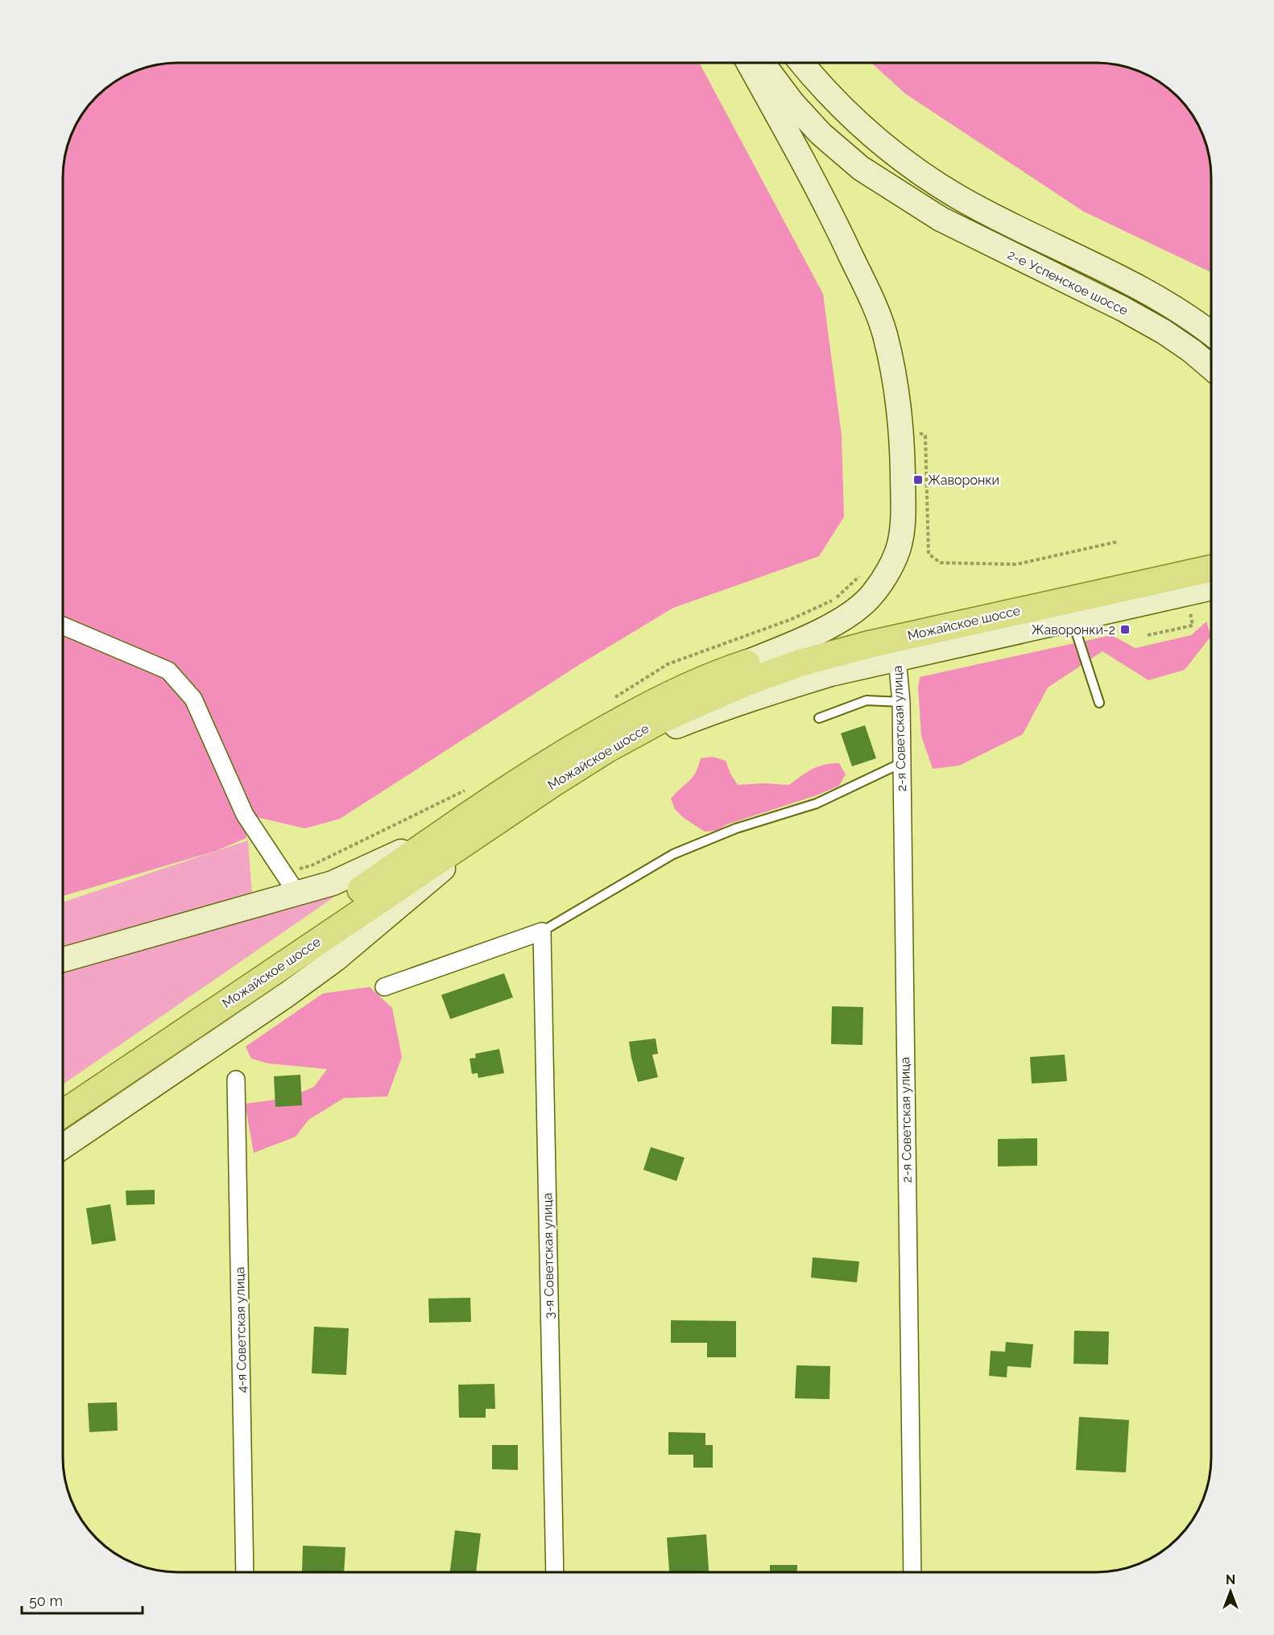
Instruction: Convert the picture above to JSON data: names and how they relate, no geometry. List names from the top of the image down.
{
  "streets": {
    "main road": ["2-е Успенское шоссе", "Можайское шоссе"],
    "street": ["2-я Советская улица", "3-я Советская улица", "4-я Советская улица"]
  },
  "places": {
    "transit": ["Жаворонки", "Жаворонки-2"]
  },
  "scale_bar": "50 m",
  "north": "top"
}
